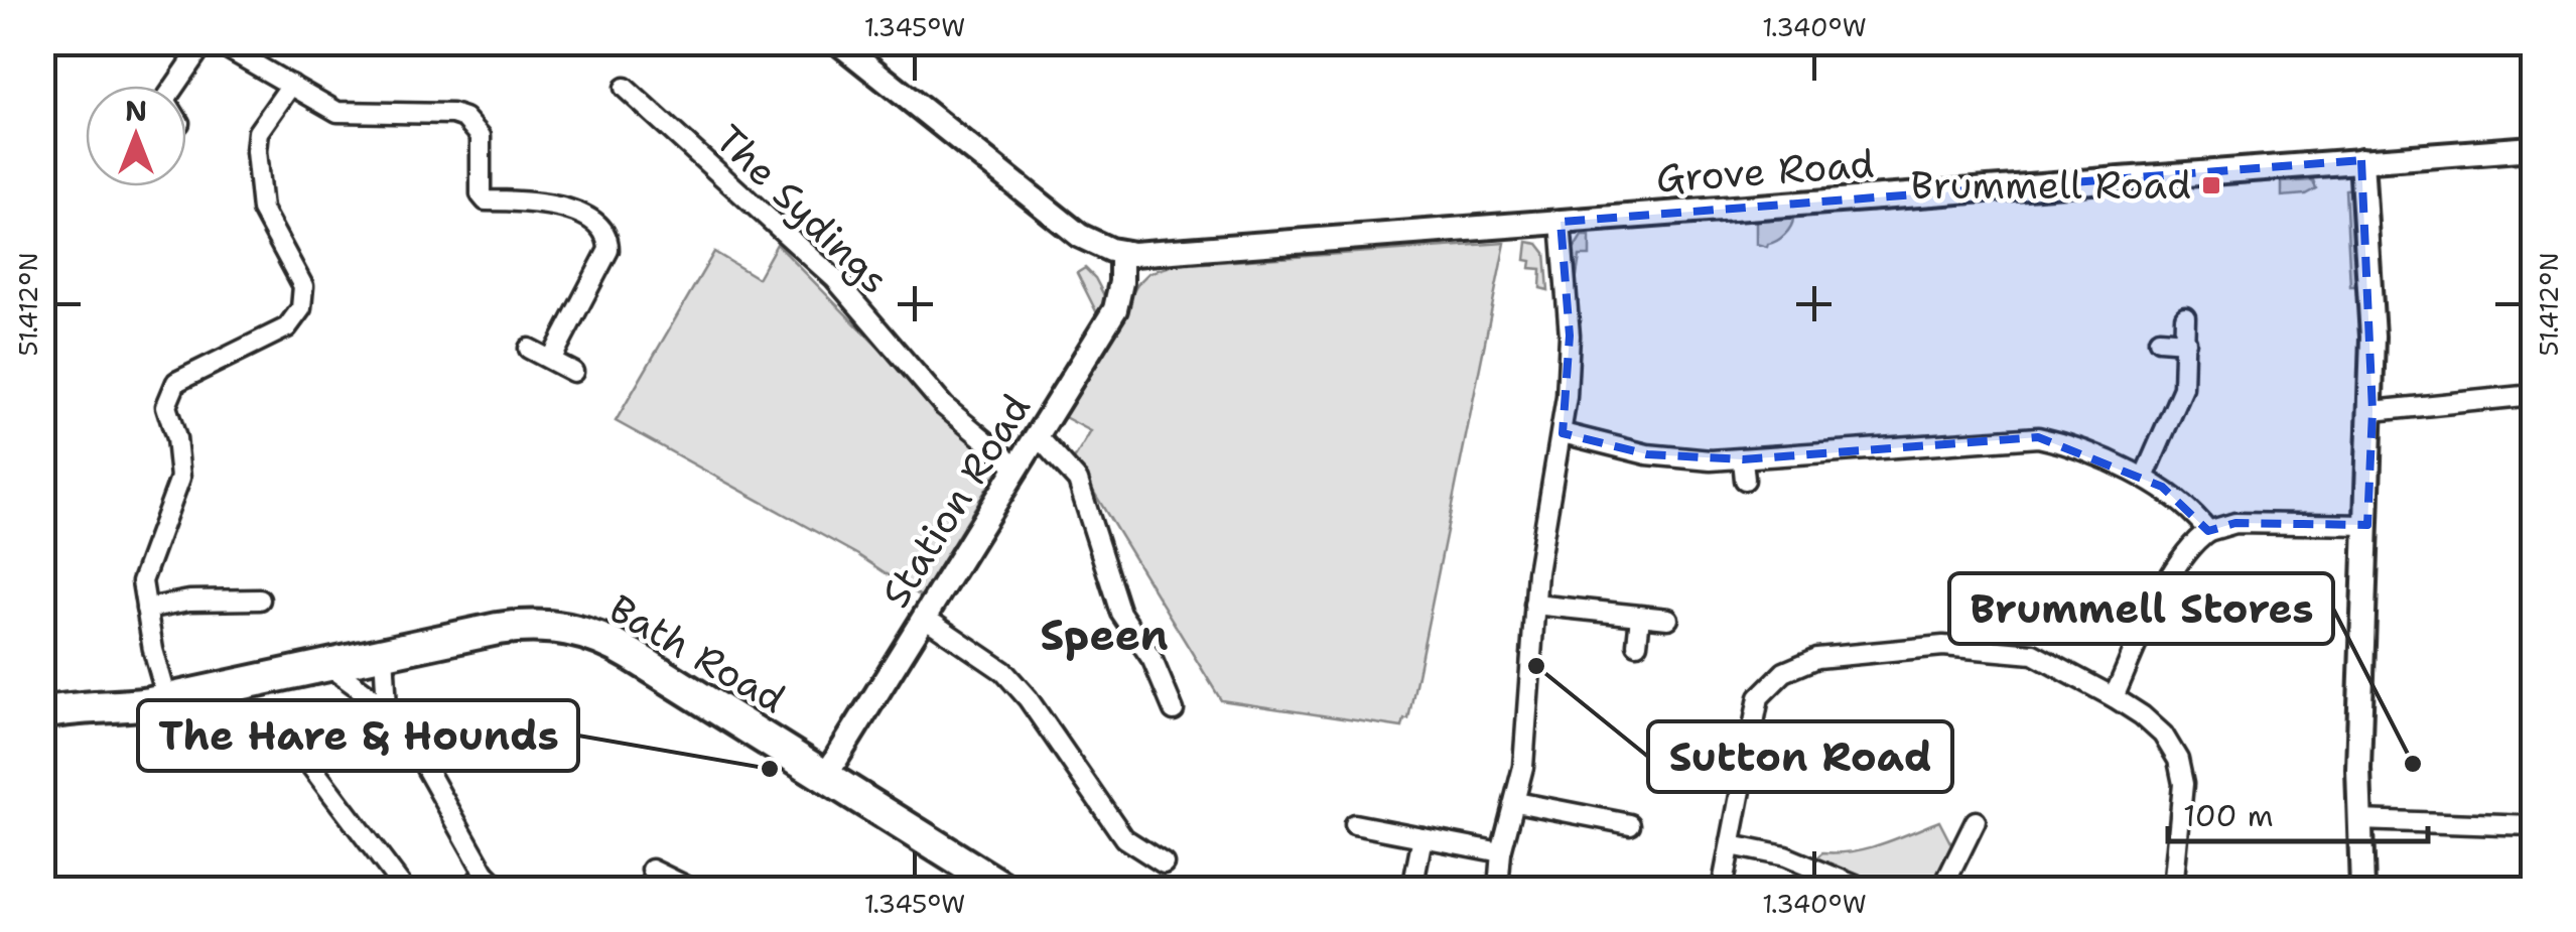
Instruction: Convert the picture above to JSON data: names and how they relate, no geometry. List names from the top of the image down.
{
  "streets": {
    "main road": ["Bath Road"],
    "street": ["Grove Road", "The Sydings", "Station Road"]
  },
  "crossings": [
    ["Grove Road", "Station Road"],
    ["The Sydings", "Station Road"],
    ["Station Road", "Bath Road"]
  ],
  "districts": ["Speen"],
  "places": {
    "transit": ["Brummell Road"],
    "other": ["Sutton Road", "Brummell Stores", "The Hare & Hounds"]
  },
  "scale_bar": "100 m",
  "north": "top",
  "coordinates": ["1.345°W", "1.340°W", "51.412°N"]
}
